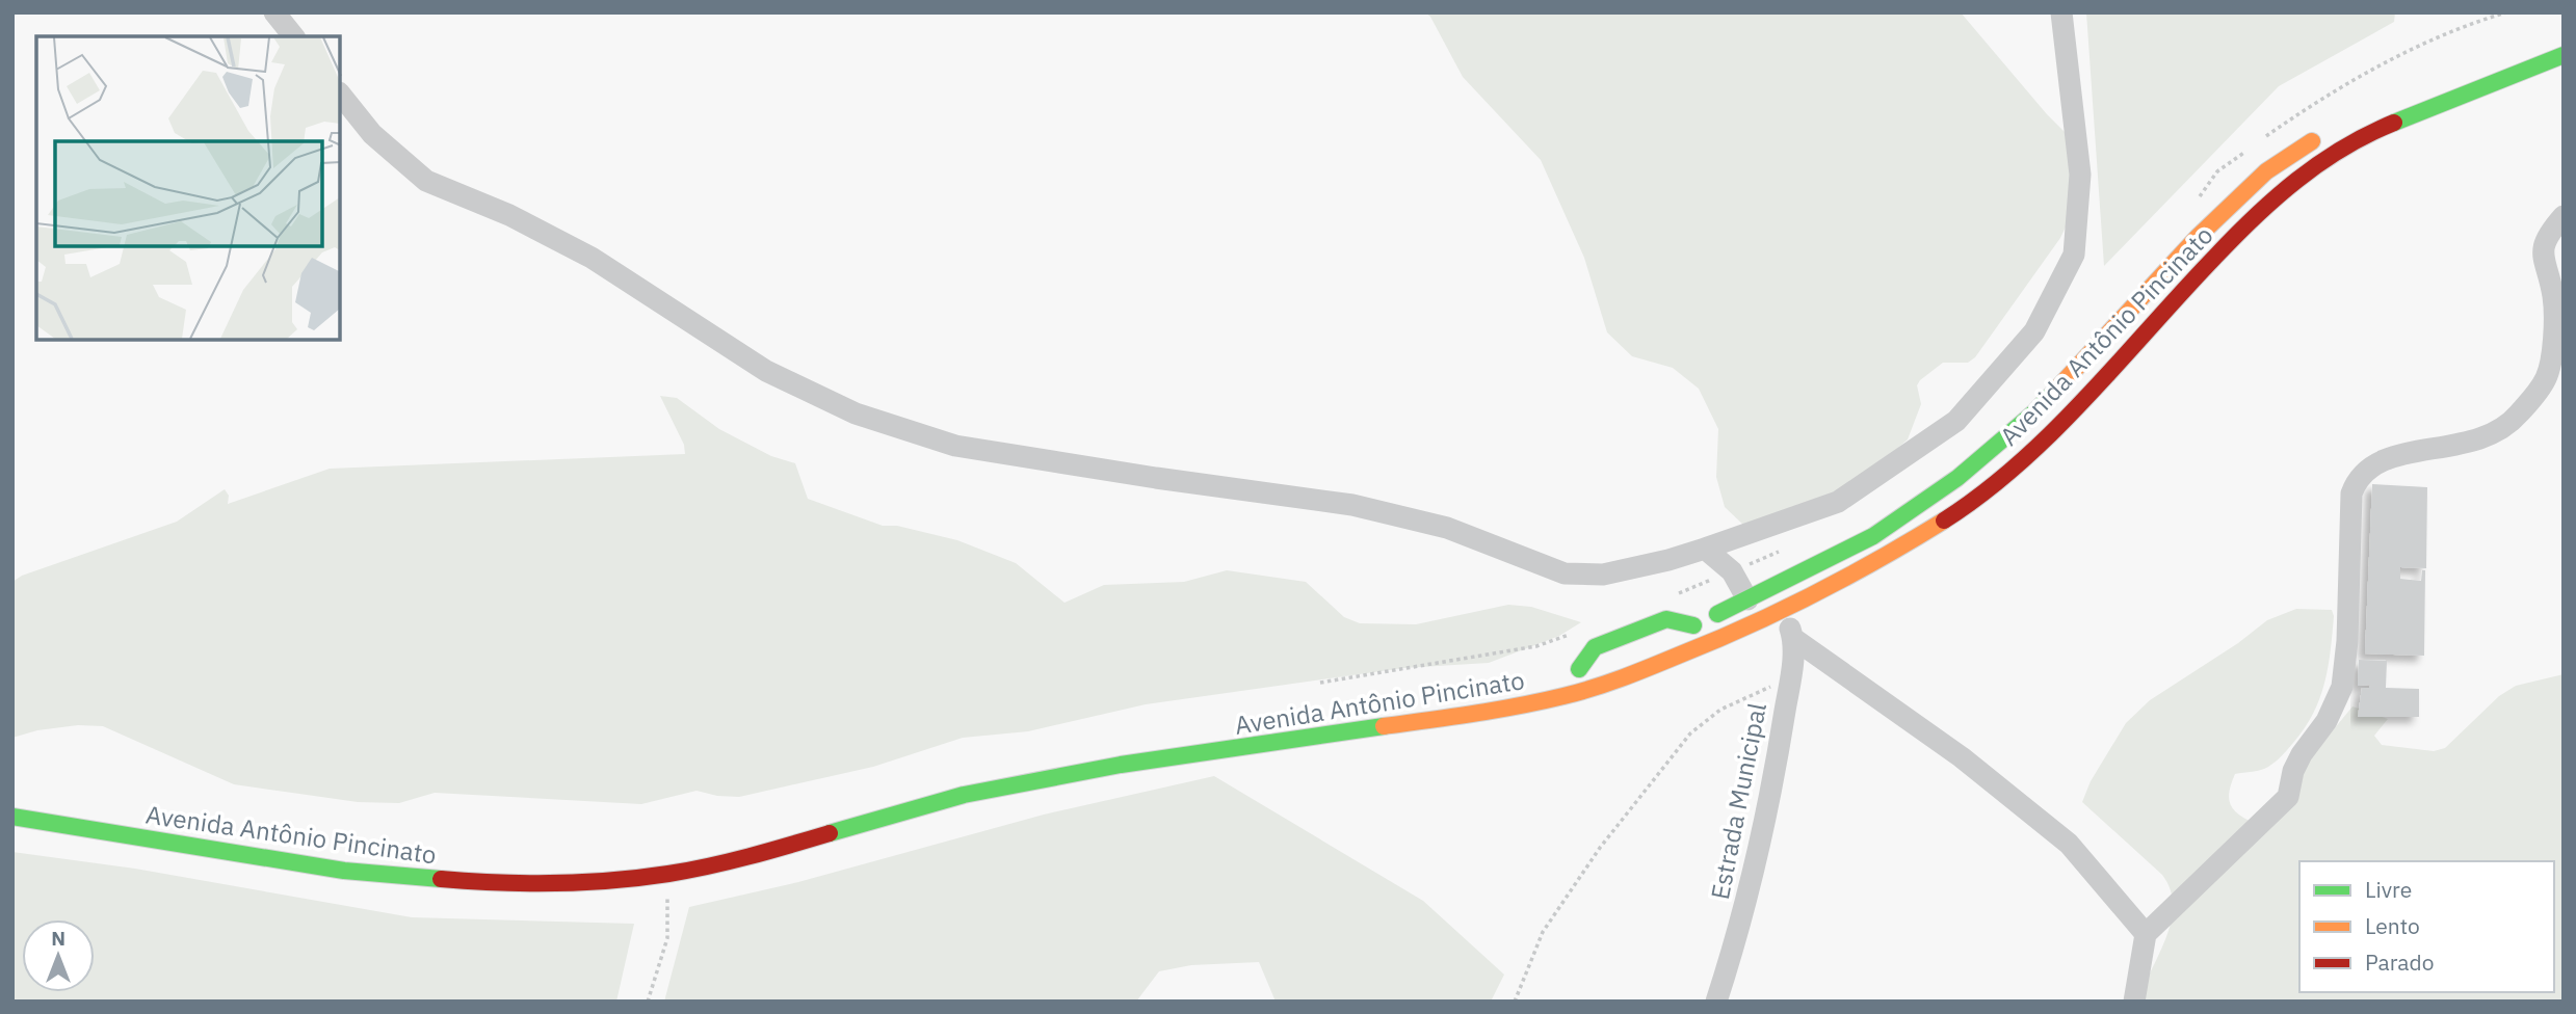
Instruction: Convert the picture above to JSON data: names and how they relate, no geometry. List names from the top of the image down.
{
  "streets": {
    "main road": ["Avenida Antônio Pincinato"],
    "street": ["Estrada Municipal"]
  },
  "crossings": [
    ["Avenida Antônio Pincinato", "Estrada Municipal"]
  ],
  "legend": ["Livre", "Lento", "Parado"],
  "north": "top"
}
